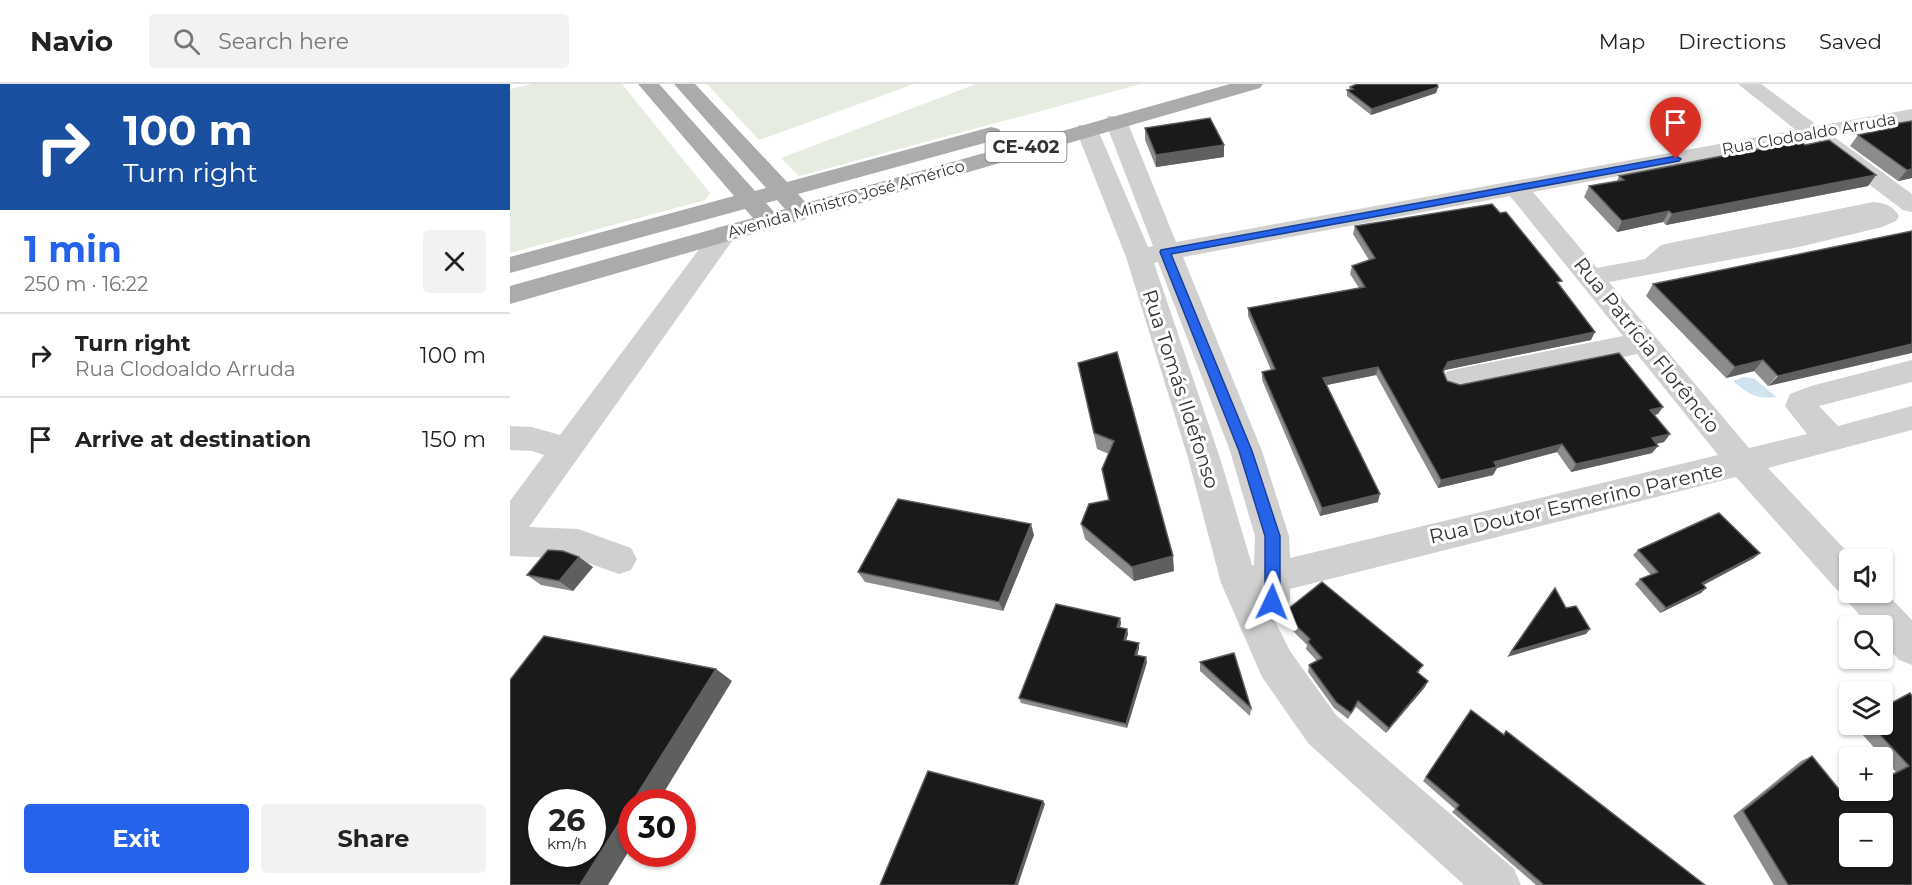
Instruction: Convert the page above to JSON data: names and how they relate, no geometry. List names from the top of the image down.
{
  "streets": {
    "main road": ["CE-402", "Avenida Ministro José Américo"],
    "street": [
      "Rua Clodoaldo Arruda",
      "Rua Patrícia Florêncio",
      "Rua Tomás Ildefonso",
      "Rua Doutor Esmerino Parente"
    ]
  },
  "crossings": [
    ["Rua Clodoaldo Arruda", "Rua Patrícia Florêncio"],
    ["Rua Clodoaldo Arruda", "Rua Tomás Ildefonso"],
    ["Avenida Ministro José Américo", "Rua Tomás Ildefonso"],
    ["Rua Patrícia Florêncio", "Rua Doutor Esmerino Parente"],
    ["Rua Tomás Ildefonso", "Rua Doutor Esmerino Parente"]
  ],
  "page": {
    "header": "Navio",
    "search": "Search here",
    "nav": ["Map", "Directions", "Saved"],
    "turn": ["100 m", "Turn right"],
    "heading": ["1 min", "250 m · 16:22"],
    "list": [
      {
        "name": "Turn right",
        "note": "Rua Clodoaldo Arruda",
        "value": "100 m"
      },
      {
        "name": "Arrive at destination",
        "value": "150 m"
      }
    ],
    "map_buttons": ["+", "−"],
    "speed": "26 km/h",
    "limit": "30",
    "buttons": ["Exit", "Share"]
  }
}
